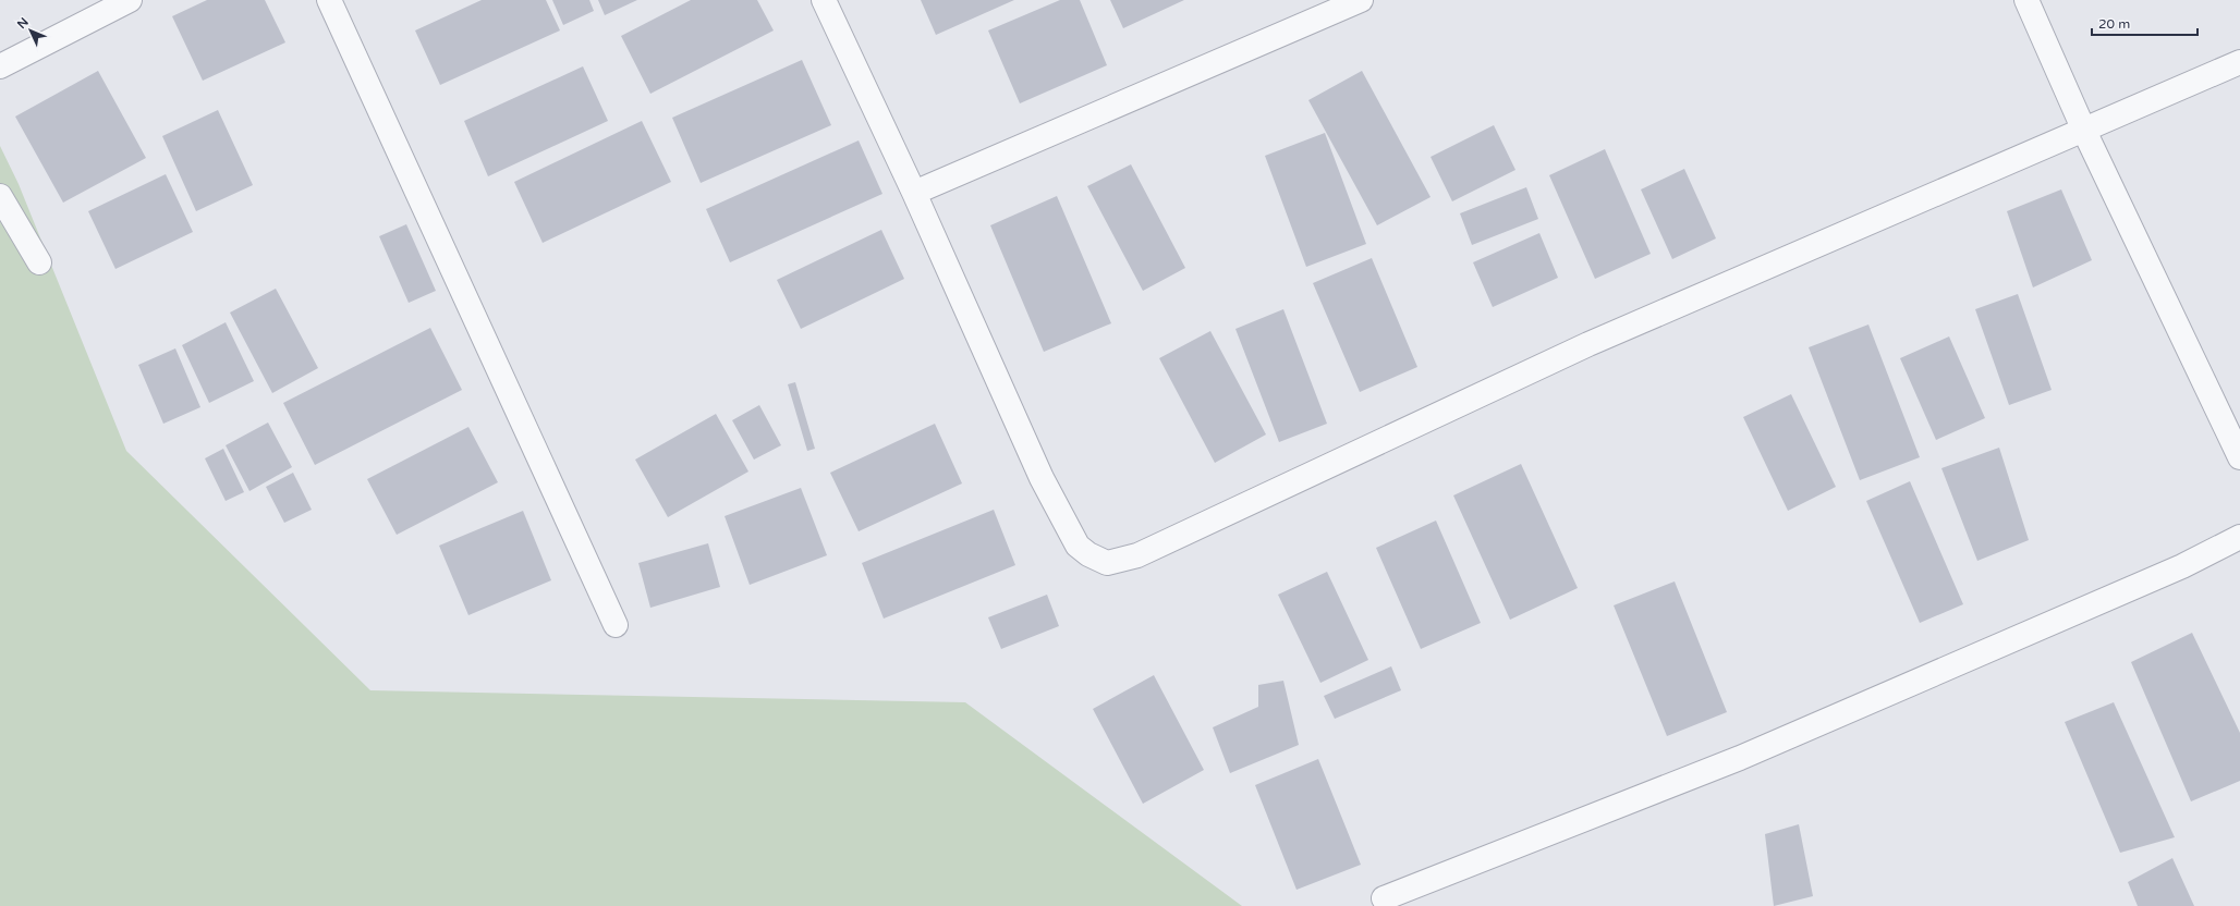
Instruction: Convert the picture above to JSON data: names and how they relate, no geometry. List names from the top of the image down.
{
  "scale_bar": "20 m",
  "north": "top left"
}
